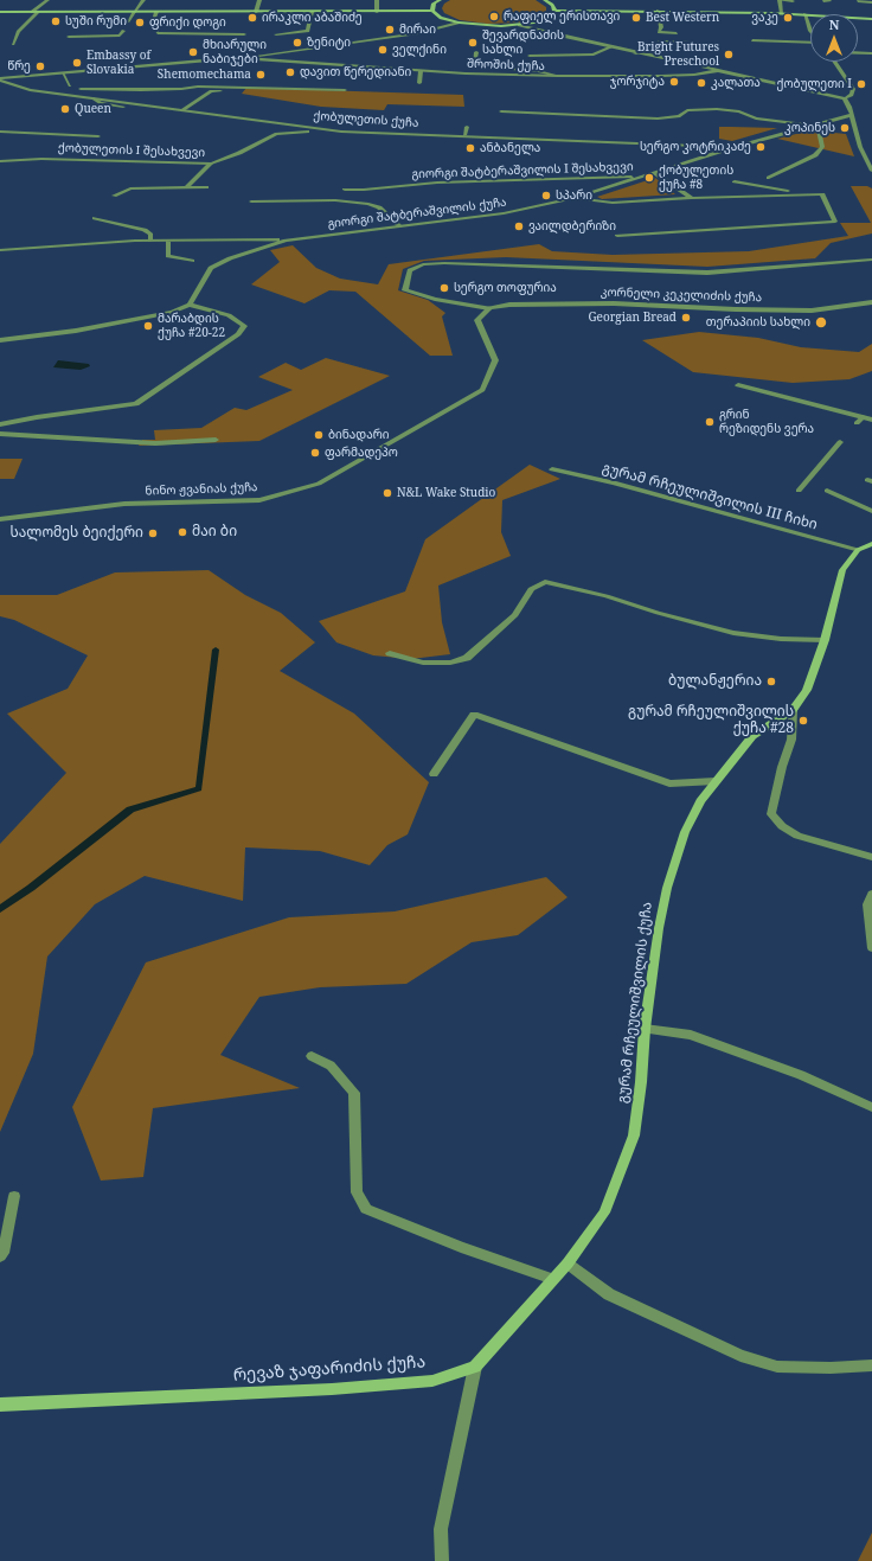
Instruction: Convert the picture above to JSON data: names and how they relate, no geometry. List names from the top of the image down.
{
  "streets": {
    "street": [
      "შროშის ქუჩა",
      "ქობულეთის ქუჩა",
      "ქობულეთის I შესახვევი",
      "გიორგი შატბერაშვილის I შესახვევი",
      "გიორგი შატბერაშვილის ქუჩა",
      "კორნელი კეკელიძის ქუჩა",
      "ნინო ჟვანიას ქუჩა",
      "გურამ რჩეულიშვილის III ჩიხი",
      "გურამ რჩეულიშვილის ქუჩა",
      "რევაზ ჯაფარიძის ქუჩა"
    ]
  },
  "crossings": [
    ["ქობულეთის ქუჩა", "ქობულეთის I შესახვევი"],
    ["ქობულეთის ქუჩა", "გიორგი შატბერაშვილის ქუჩა"],
    ["გიორგი შატბერაშვილის I შესახვევი", "გიორგი შატბერაშვილის ქუჩა"],
    ["კორნელი კეკელიძის ქუჩა", "ნინო ჟვანიას ქუჩა"],
    ["გურამ რჩეულიშვილის III ჩიხი", "გურამ რჩეულიშვილის ქუჩა"],
    ["გურამ რჩეულიშვილის ქუჩა", "რევაზ ჯაფარიძის ქუჩა"]
  ],
  "places": [
    "რაფიელ ერისთავი",
    "ირაკლი აბაშიძე",
    "Best Western",
    "ვაკე",
    "სუში რუმი",
    "ფრიქი დოგი",
    "მირაი",
    "ზენიტი",
    "შევარდნაძის სახლი",
    "ველქინი",
    "მხიარული ნაბიჯები",
    "Bright Futures Preschool",
    "Embassy of Slovakia",
    "წრე",
    "დავით წერედიანი",
    "Shemomechama",
    "ჯორჯიტა",
    "კალათა",
    "ქობულეთი I",
    "Queen",
    "კოპინეს",
    "სერგო კოტრიკაძე",
    "ანბანელა",
    "ქობულეთის ქუჩა #8",
    "სპარი",
    "ვაილდბერიზი",
    "სერგო თოფურია",
    "Georgian Bread",
    "თერაპიის სახლი",
    "მარაბდის ქუჩა #20-22",
    "გრინ რეზიდენს ვერა",
    "ბინადარი",
    "ფარმადეპო",
    "N&L Wake Studio",
    "მაი ბი",
    "სალომეს ბეიქერი",
    "ბულანჟერია",
    "გურამ რჩეულიშვილის ქუჩა #28"
  ],
  "north": "top"
}
